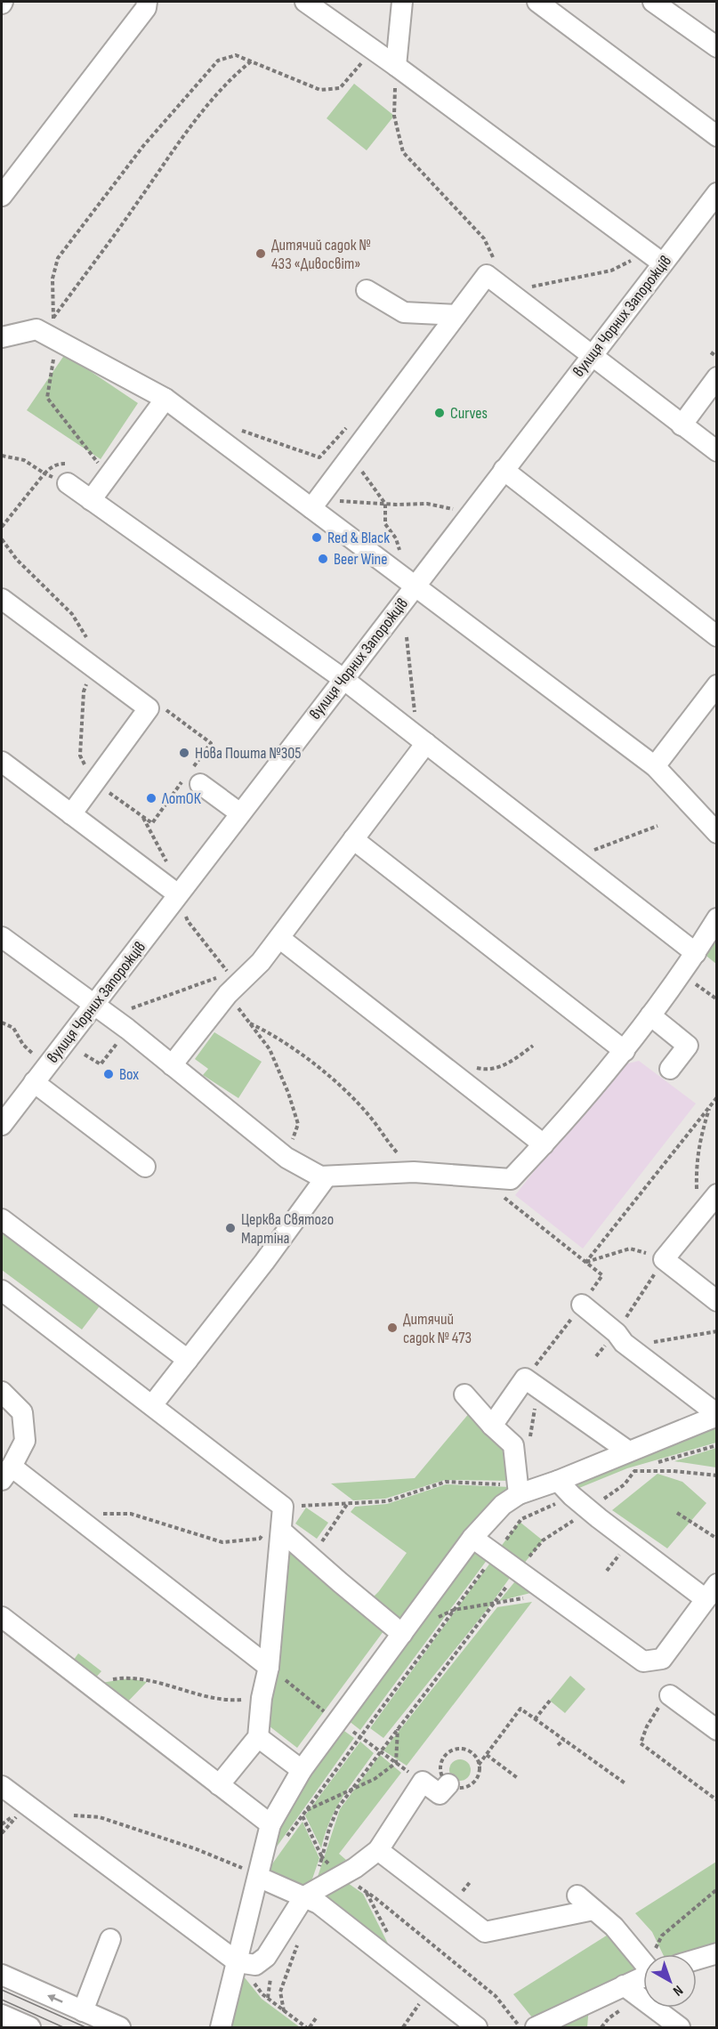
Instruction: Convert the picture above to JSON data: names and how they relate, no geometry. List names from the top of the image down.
{
  "streets": {
    "street": ["вулиця Чорних Запорожців"]
  },
  "places": [
    "Дитячий садок № 433 «Дивосвіт»",
    "Curves",
    "Red & Black",
    "Beer Wine",
    "Нова Пошта №305",
    "ЛотОК",
    "Box",
    "Церква Святого Мартіна",
    "Дитячий садок № 473"
  ],
  "north": "bottom right"
}
